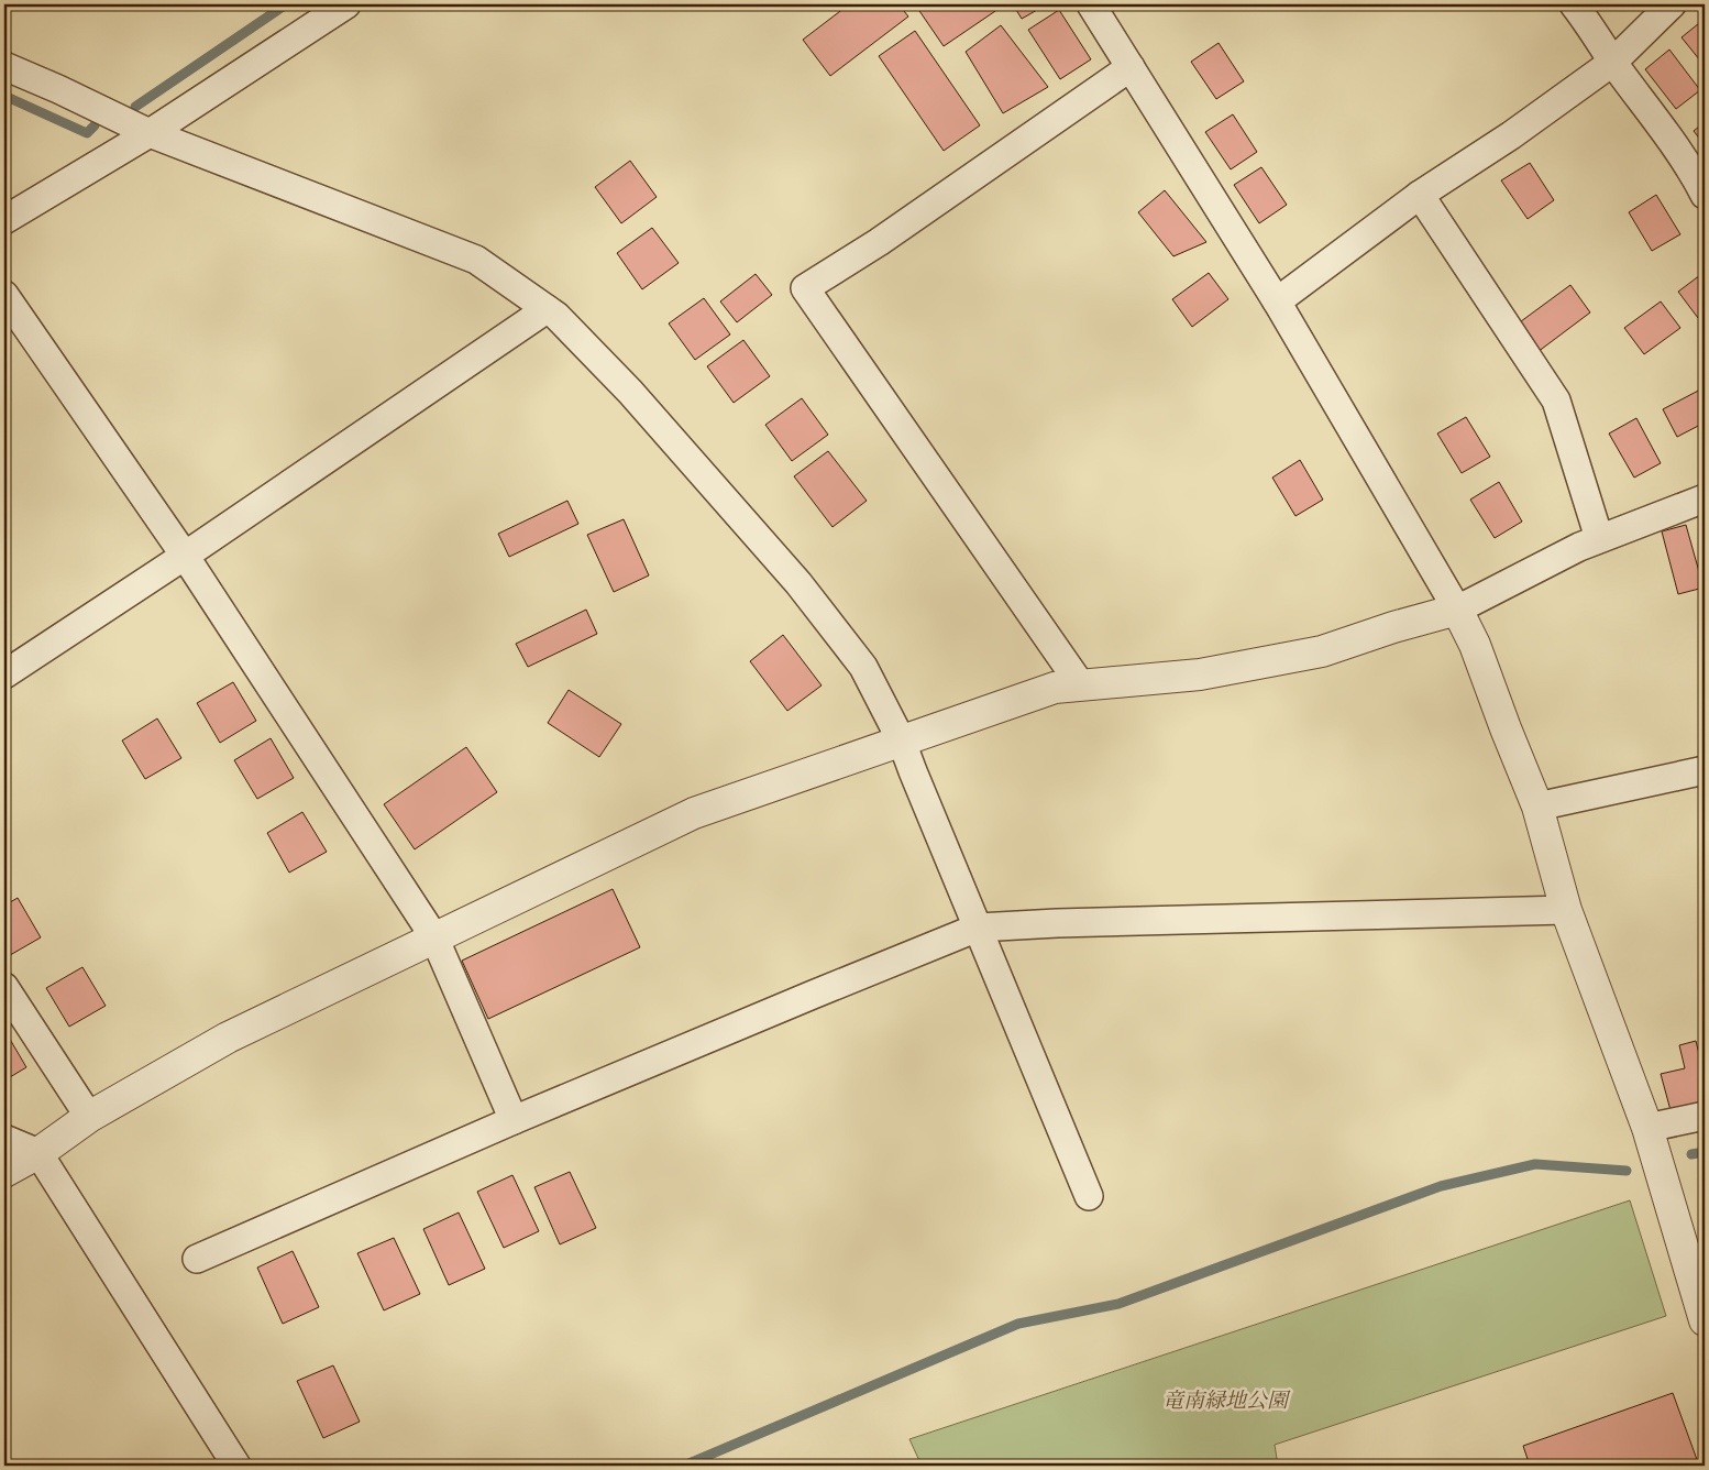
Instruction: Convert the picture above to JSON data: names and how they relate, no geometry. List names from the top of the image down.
{
  "parks": ["竜南緑地公園"]
}
